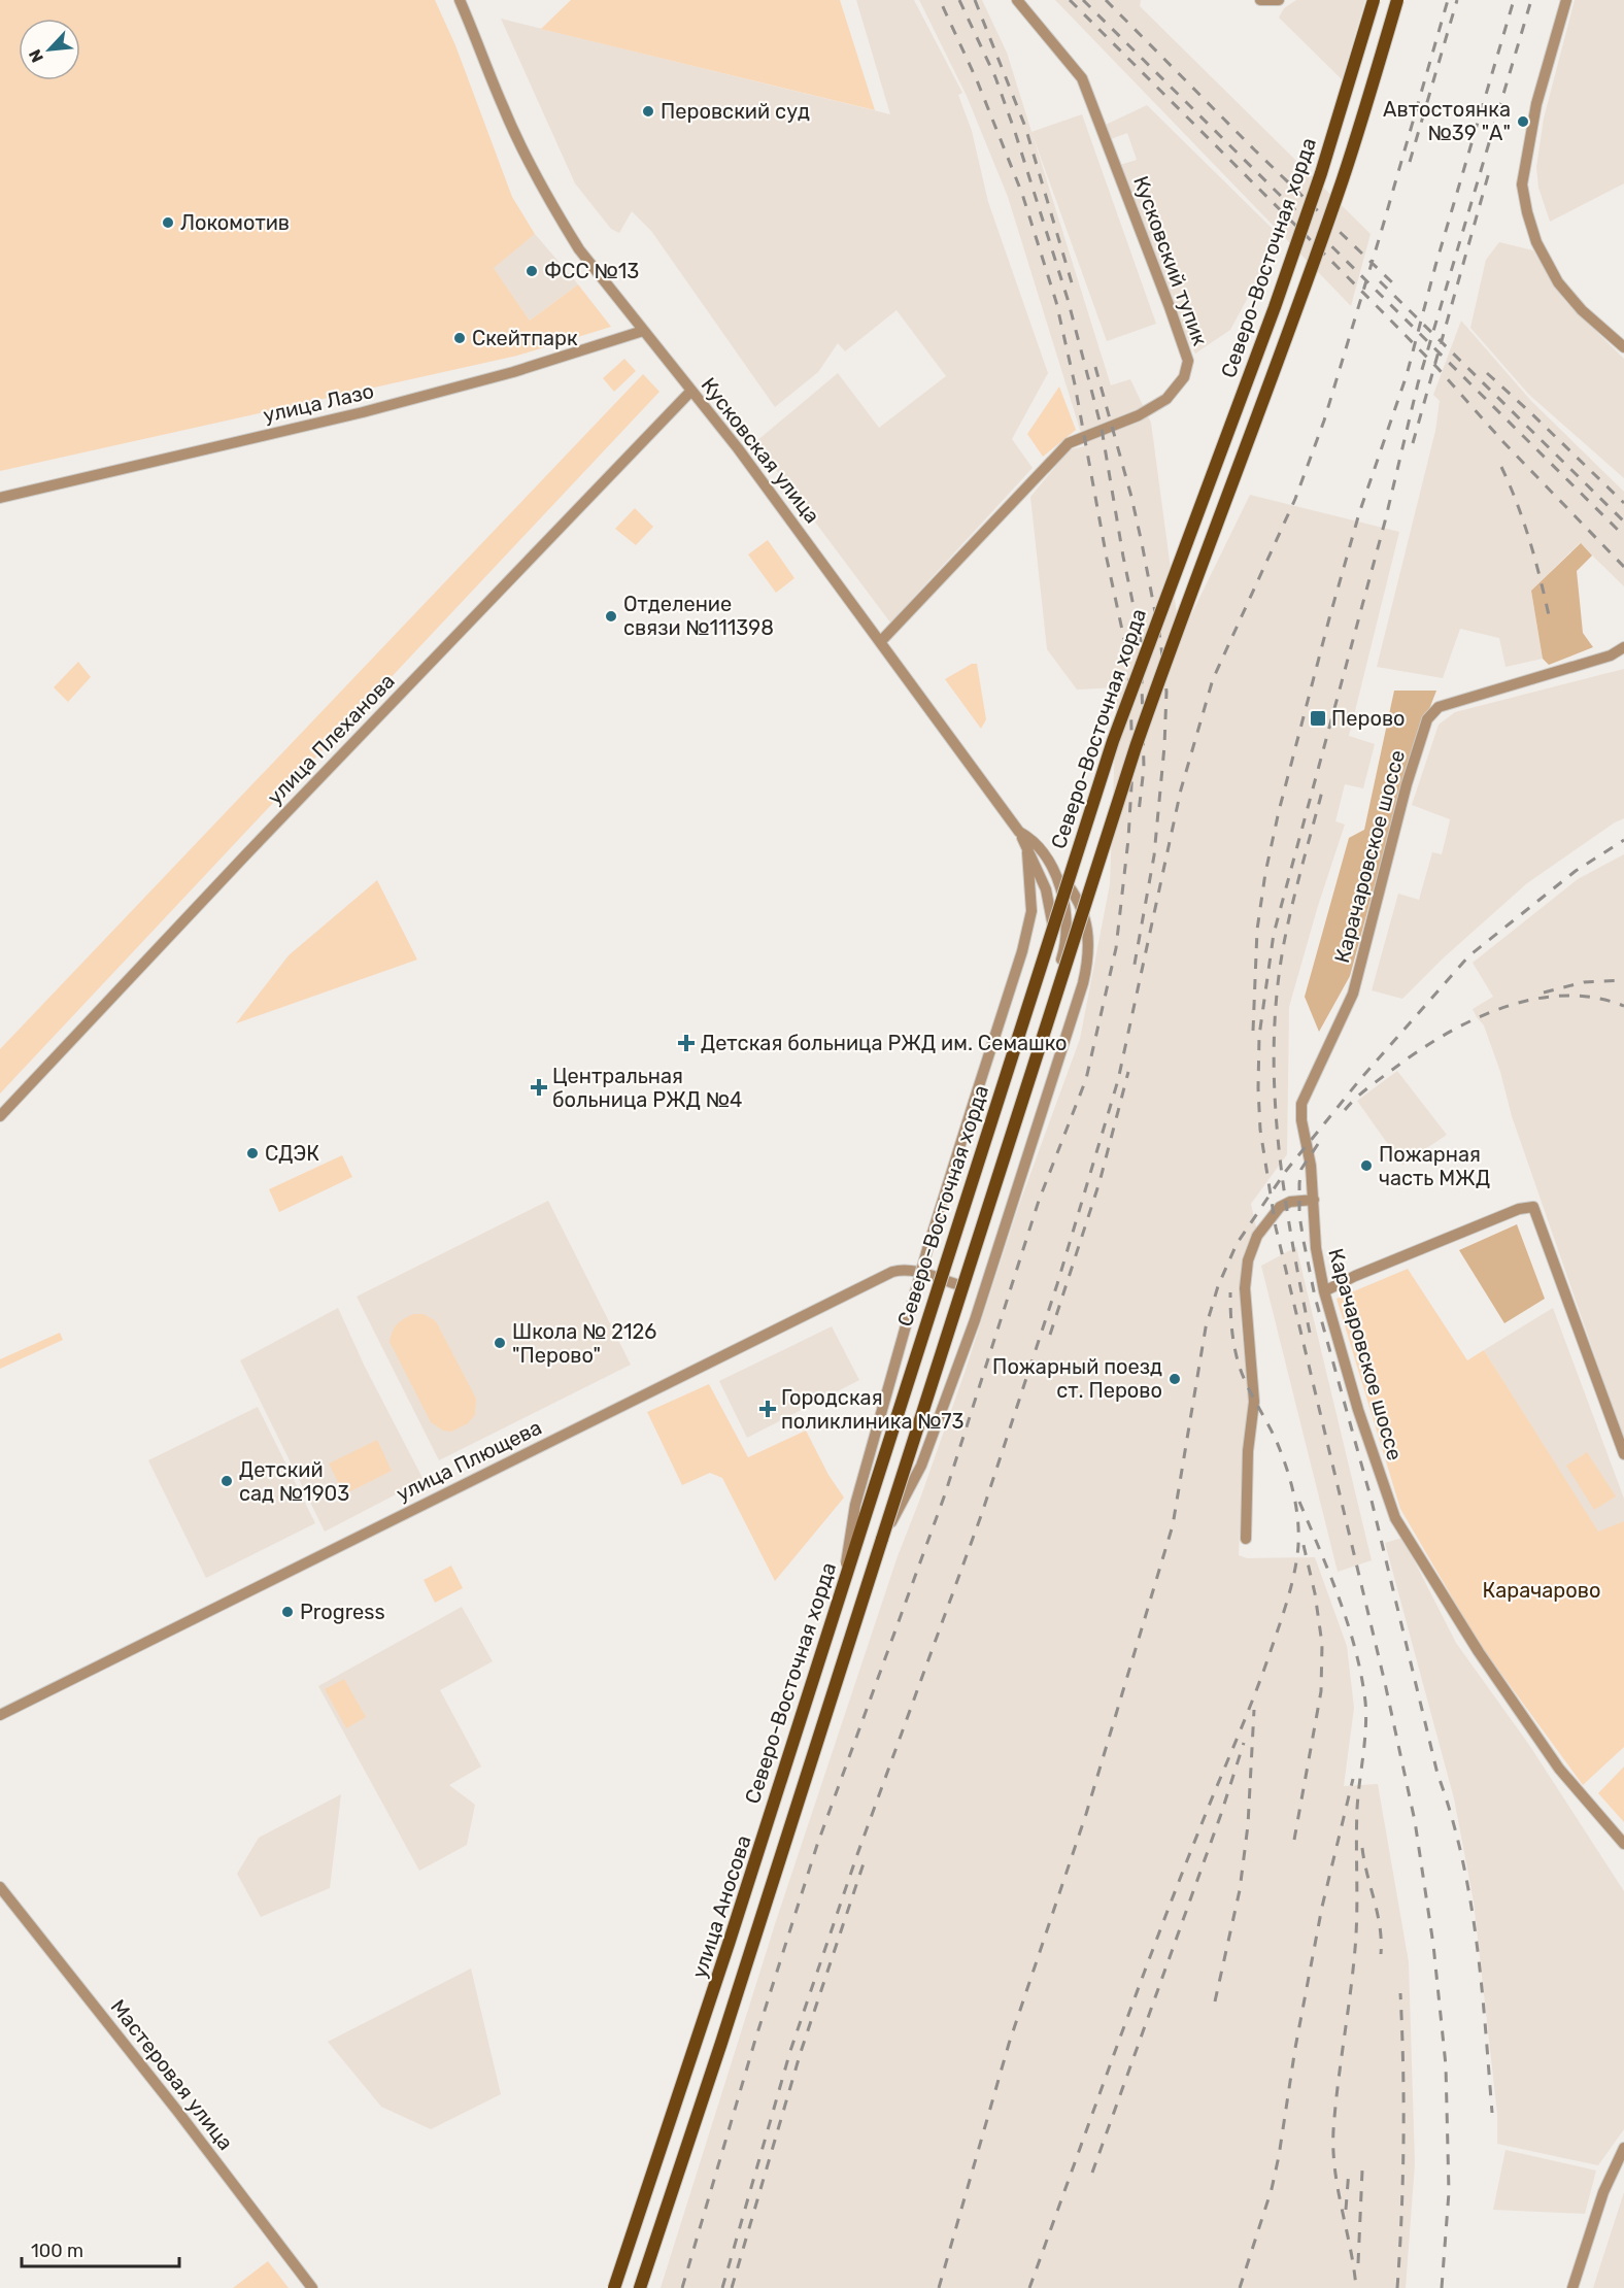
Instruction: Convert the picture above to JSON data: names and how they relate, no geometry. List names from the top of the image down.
{
  "streets": {
    "main road": ["Северо-Восточная хорда"],
    "street": [
      "Кусковский тупик",
      "улица Лазо",
      "Кусковская улица",
      "улица Плеханова",
      "Карачаровское шоссе",
      "улица Плющева",
      "улица Аносова",
      "Мастеровая улица"
    ]
  },
  "crossings": [
    ["Северо-Восточная хорда", "улица Аносова"],
    ["Кусковский тупик", "Кусковская улица"],
    ["улица Лазо", "Кусковская улица"],
    ["Кусковская улица", "улица Плеханова"],
    ["Кусковская улица", "улица Аносова"],
    ["улица Плющева", "улица Аносова"]
  ],
  "parks": ["Карачарово"],
  "places": {
    "other": [
      "Перовский суд",
      "Автостоянка №39 \"А\"",
      "Локомотив",
      "ФСС №13",
      "Скейтпарк",
      "Отделение связи №111398",
      "СДЭК",
      "Пожарная часть МЖД",
      "Школа № 2126 \"Перово\"",
      "Пожарный поезд ст. Перово",
      "Детский сад №1903",
      "Progress"
    ],
    "transit": ["Перово"],
    "health": ["Детская больница РЖД им. Семашко", "Центральная больница РЖД №4", "Городская поликлиника №73"]
  },
  "scale_bar": "100 m",
  "north": "bottom left"
}
